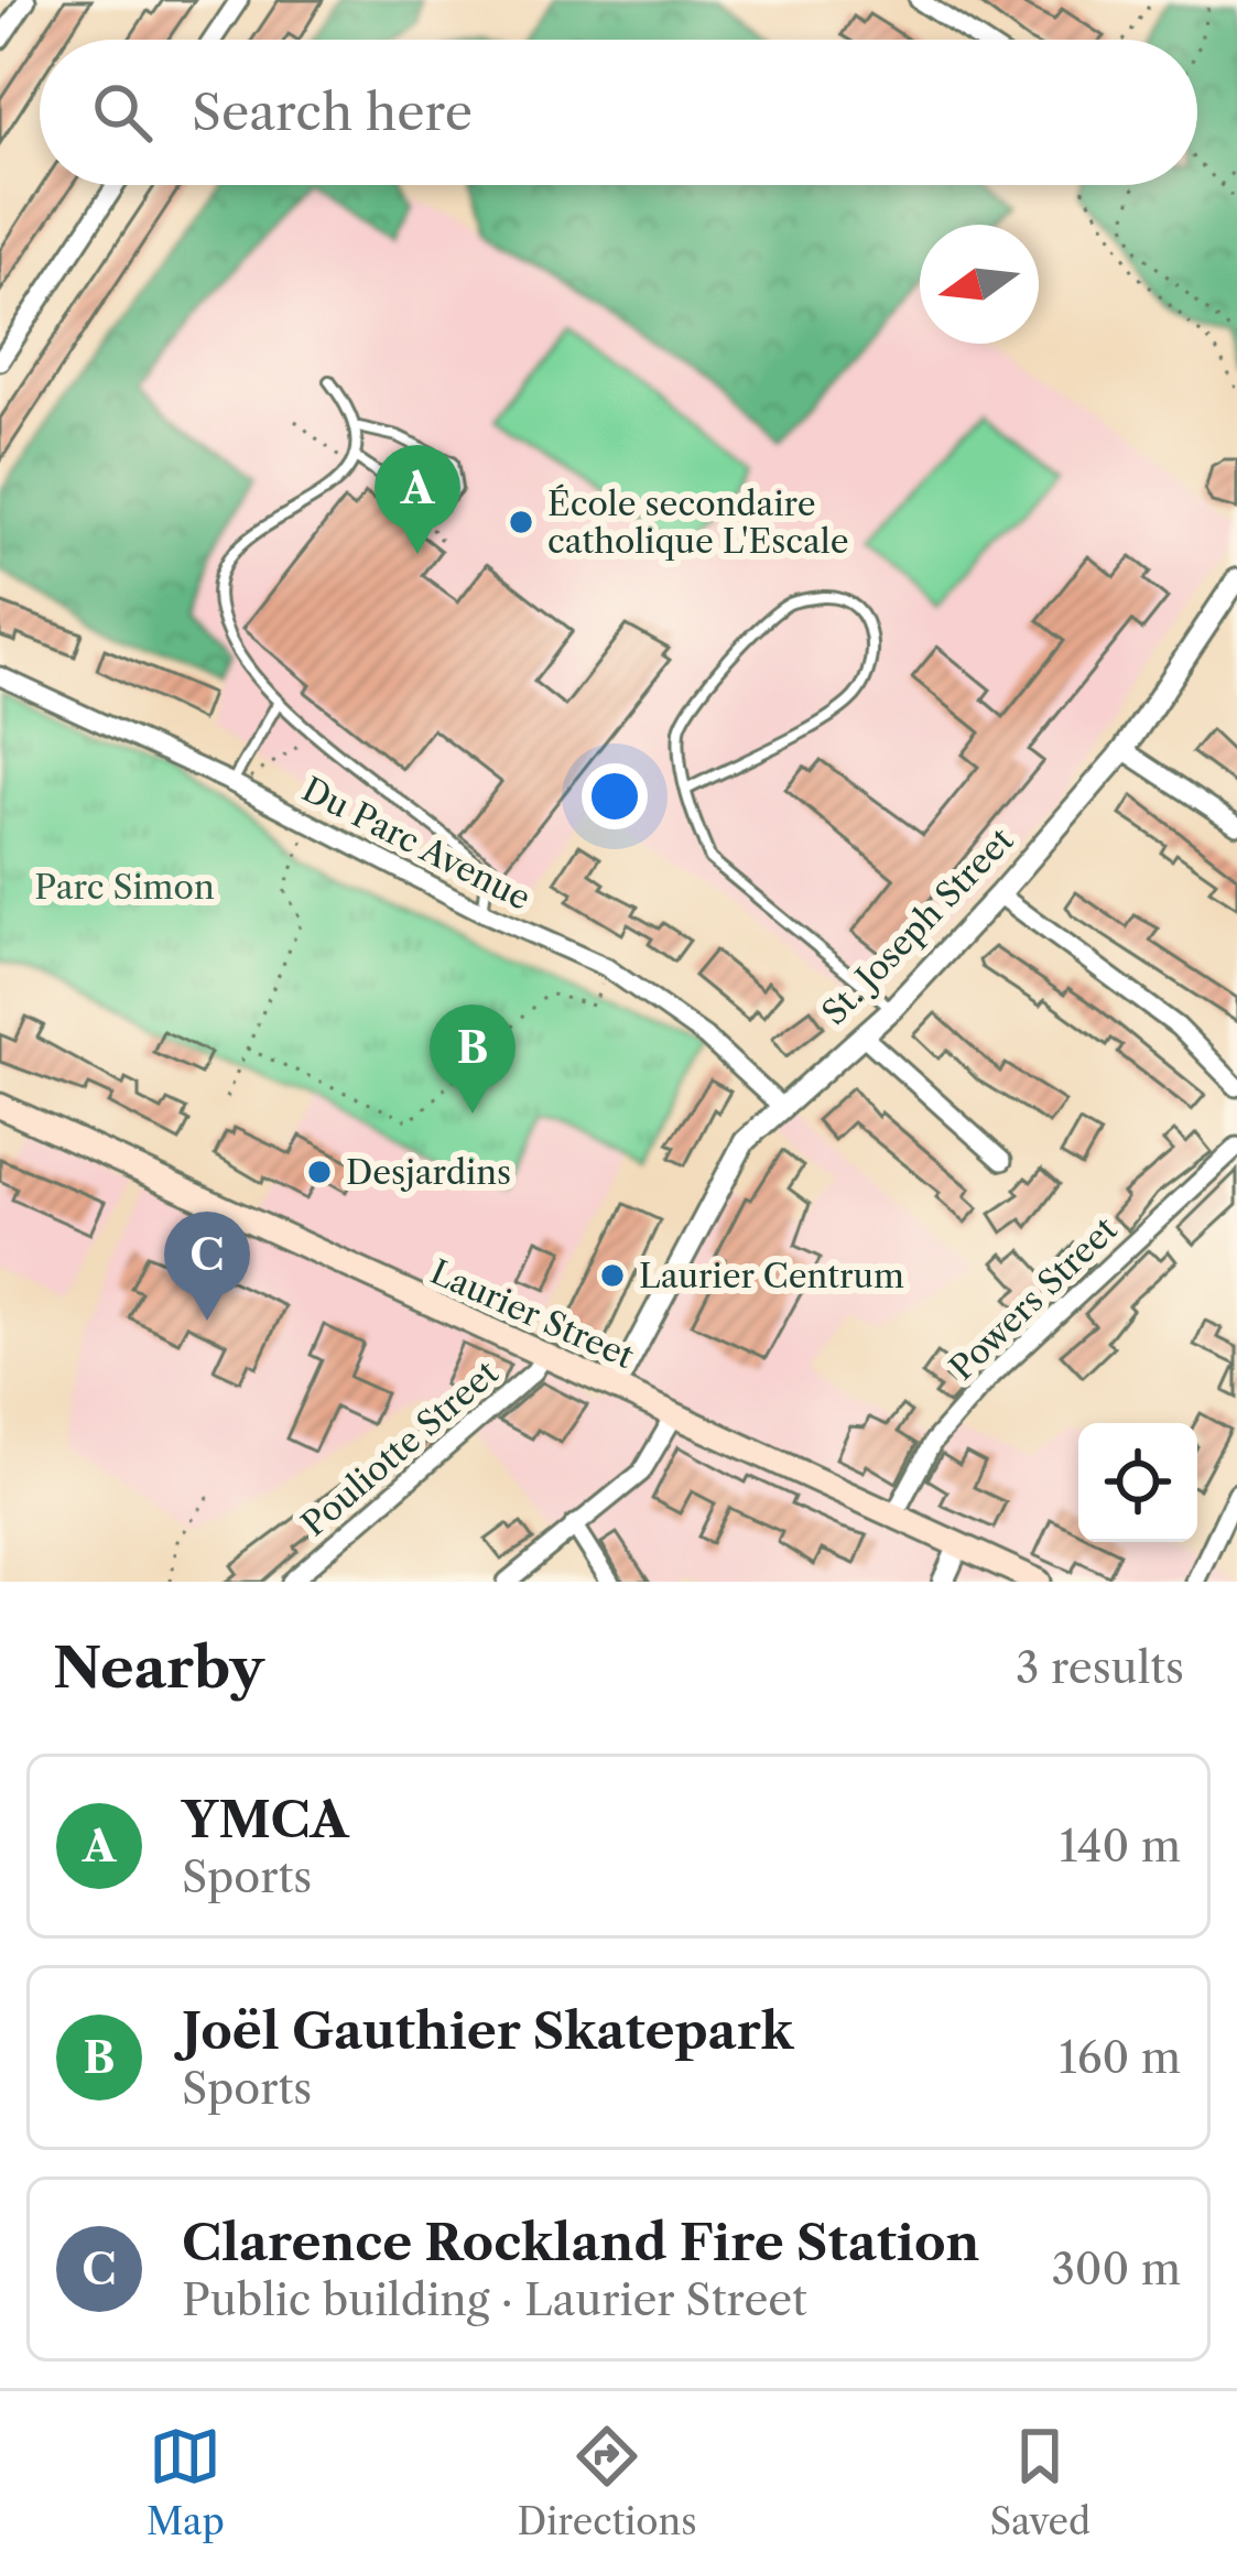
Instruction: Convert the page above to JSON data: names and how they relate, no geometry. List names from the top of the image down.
{
  "streets": {
    "main road": ["Laurier Street"],
    "street": [
      "Du Parc Avenue",
      "St. Joseph Street",
      "Powers Street",
      "Pouliotte Street"
    ]
  },
  "crossings": [
    ["Du Parc Avenue", "St. Joseph Street"],
    ["St. Joseph Street", "Laurier Street"],
    ["Powers Street", "Laurier Street"],
    ["Laurier Street", "Pouliotte Street"]
  ],
  "parks": ["Parc Simon"],
  "places": ["École secondaire catholique L'Escale", "Desjardins", "Laurier Centrum"],
  "north": "left",
  "page": {
    "search": "Search here",
    "pins": ["A", "B", "C"],
    "heading": ["Nearby", "3 results"],
    "list": [
      {
        "mark": "A",
        "name": "YMCA",
        "note": "Sports",
        "value": "140 m"
      },
      {
        "mark": "B",
        "name": "Joël Gauthier Skatepark",
        "note": "Sports",
        "value": "160 m"
      },
      {
        "mark": "C",
        "name": "Clarence Rockland Fire Station",
        "note": "Public building · Laurier Street",
        "value": "300 m"
      }
    ],
    "nav": ["Map", "Directions", "Saved"]
  }
}
